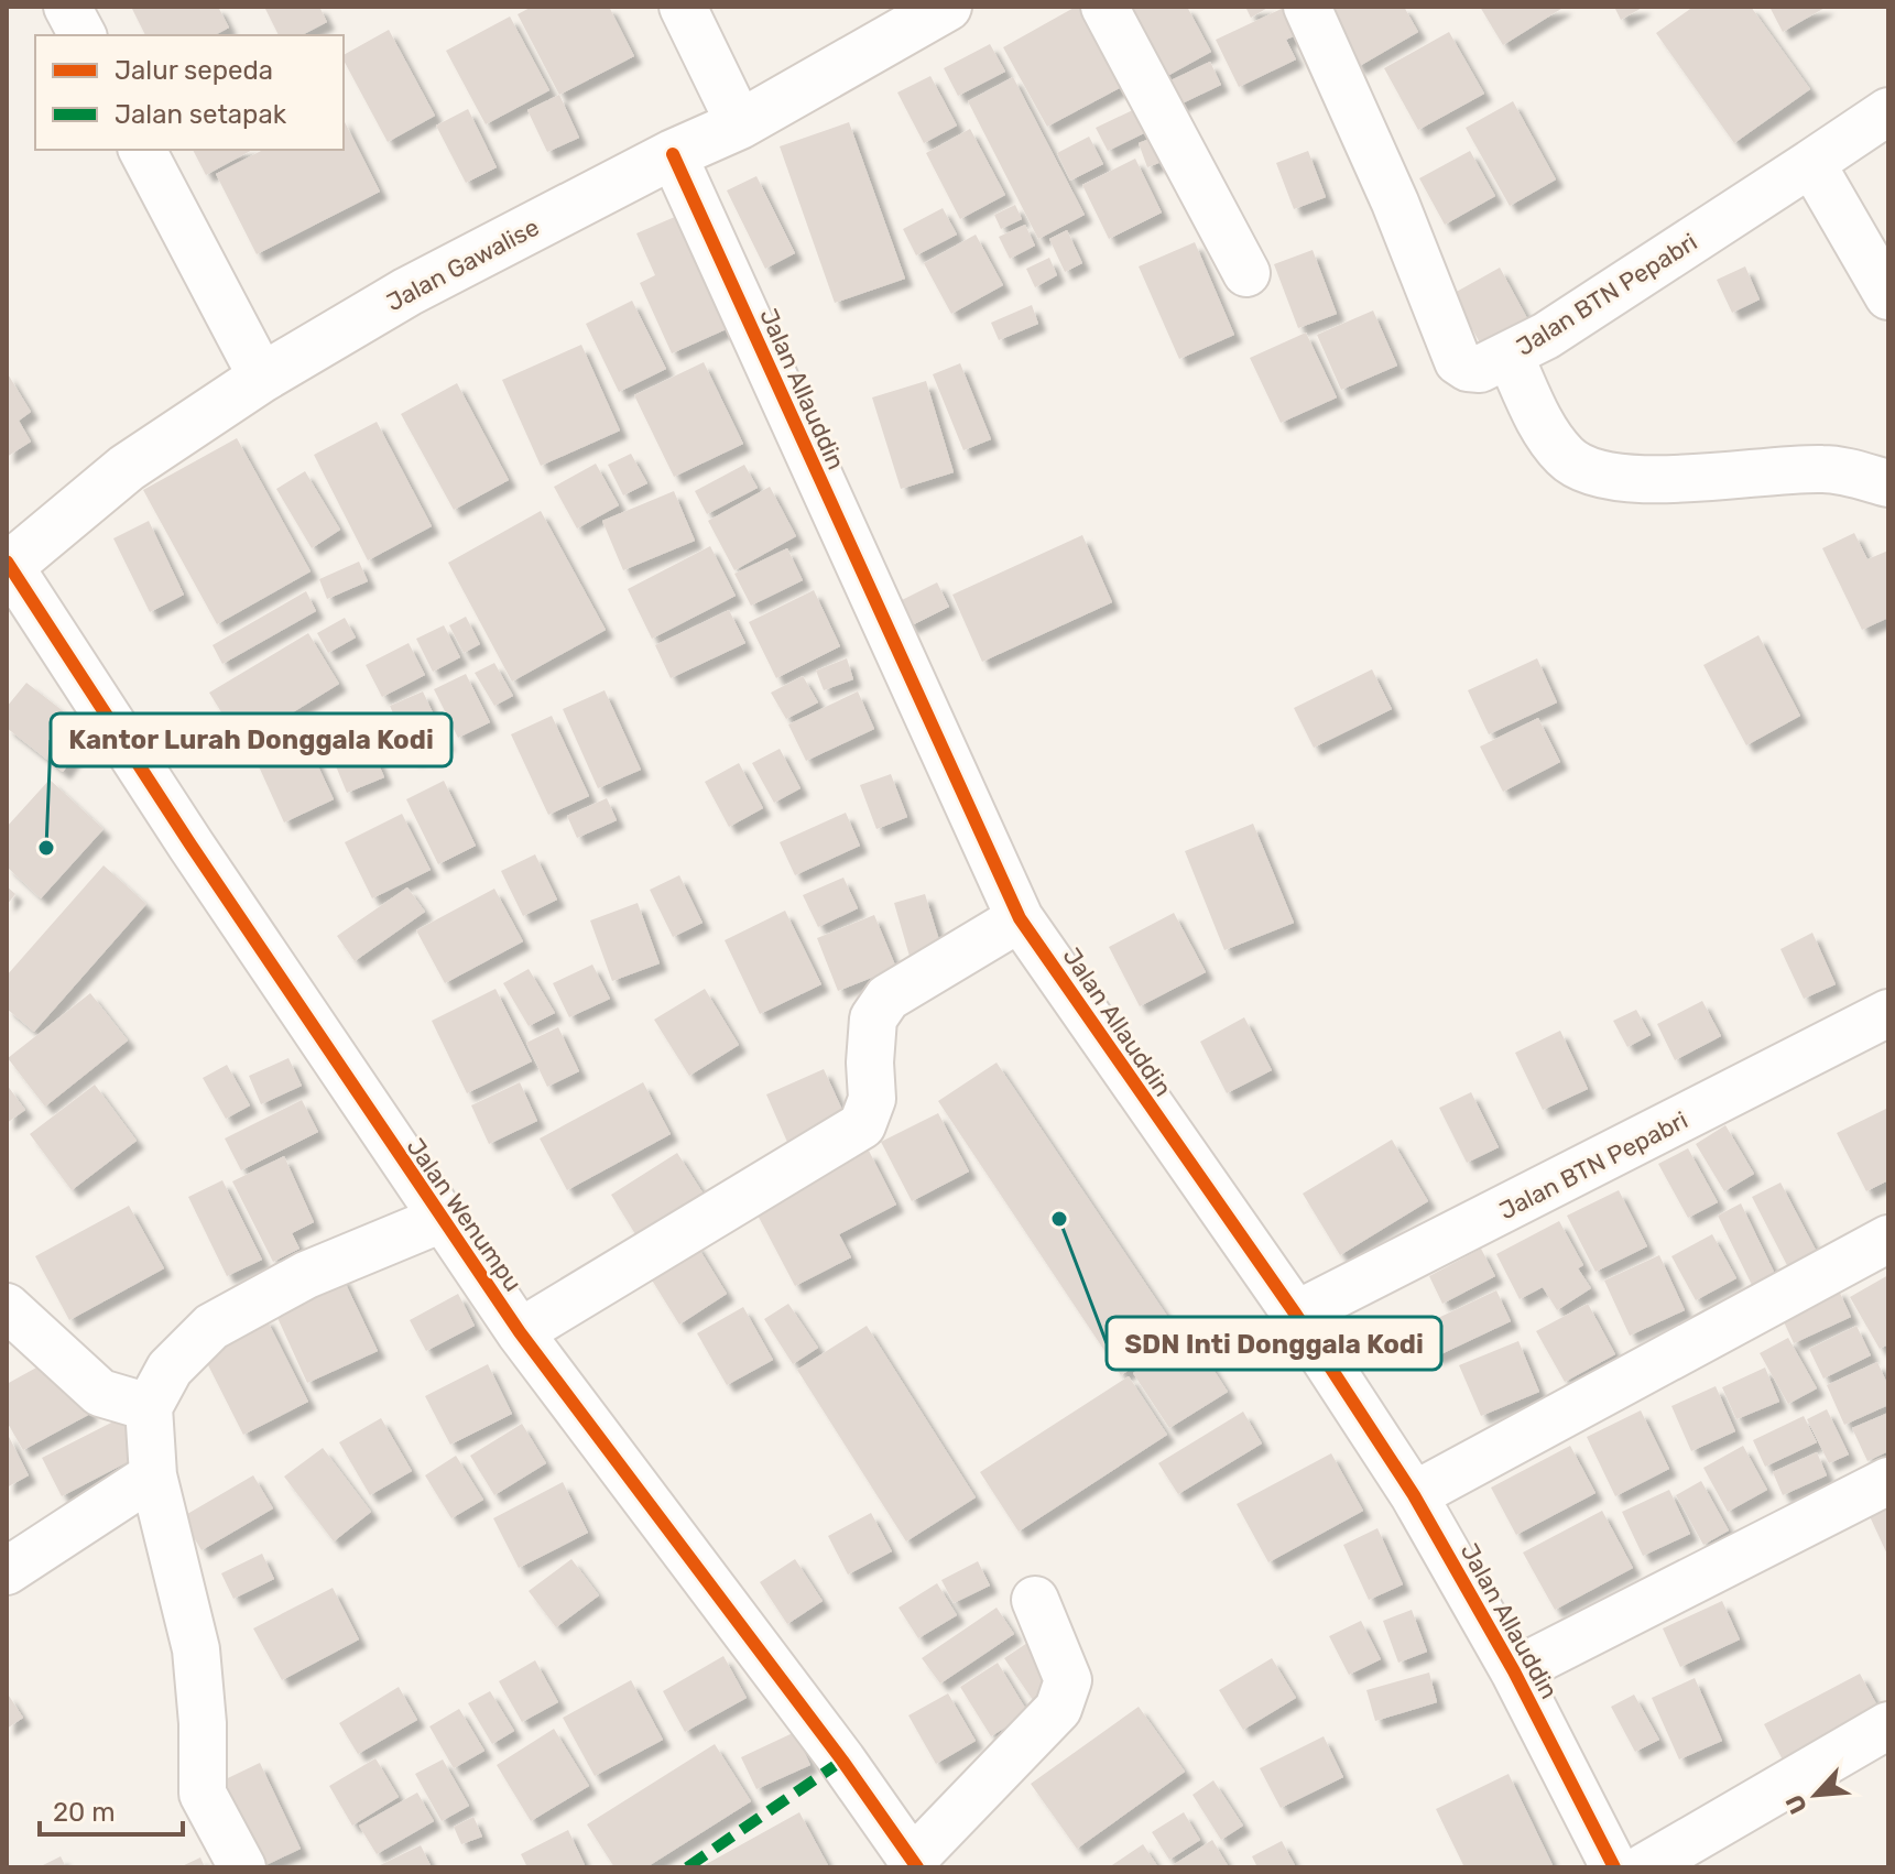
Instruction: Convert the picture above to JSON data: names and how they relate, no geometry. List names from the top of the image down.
{
  "streets": {
    "street": [
      "Jalan Gawalise",
      "Jalan BTN Pepabri",
      "Jalan Allauddin",
      "Jalan Wenumpu"
    ]
  },
  "crossings": [
    ["Jalan Gawalise", "Jalan Allauddin"],
    ["Jalan Gawalise", "Jalan Wenumpu"],
    ["Jalan BTN Pepabri", "Jalan Allauddin"]
  ],
  "places": ["Kantor Lurah Donggala Kodi", "SDN Inti Donggala Kodi"],
  "legend": ["Jalur sepeda", "Jalan setapak"],
  "scale_bar": "20 m",
  "north": "bottom left"
}
